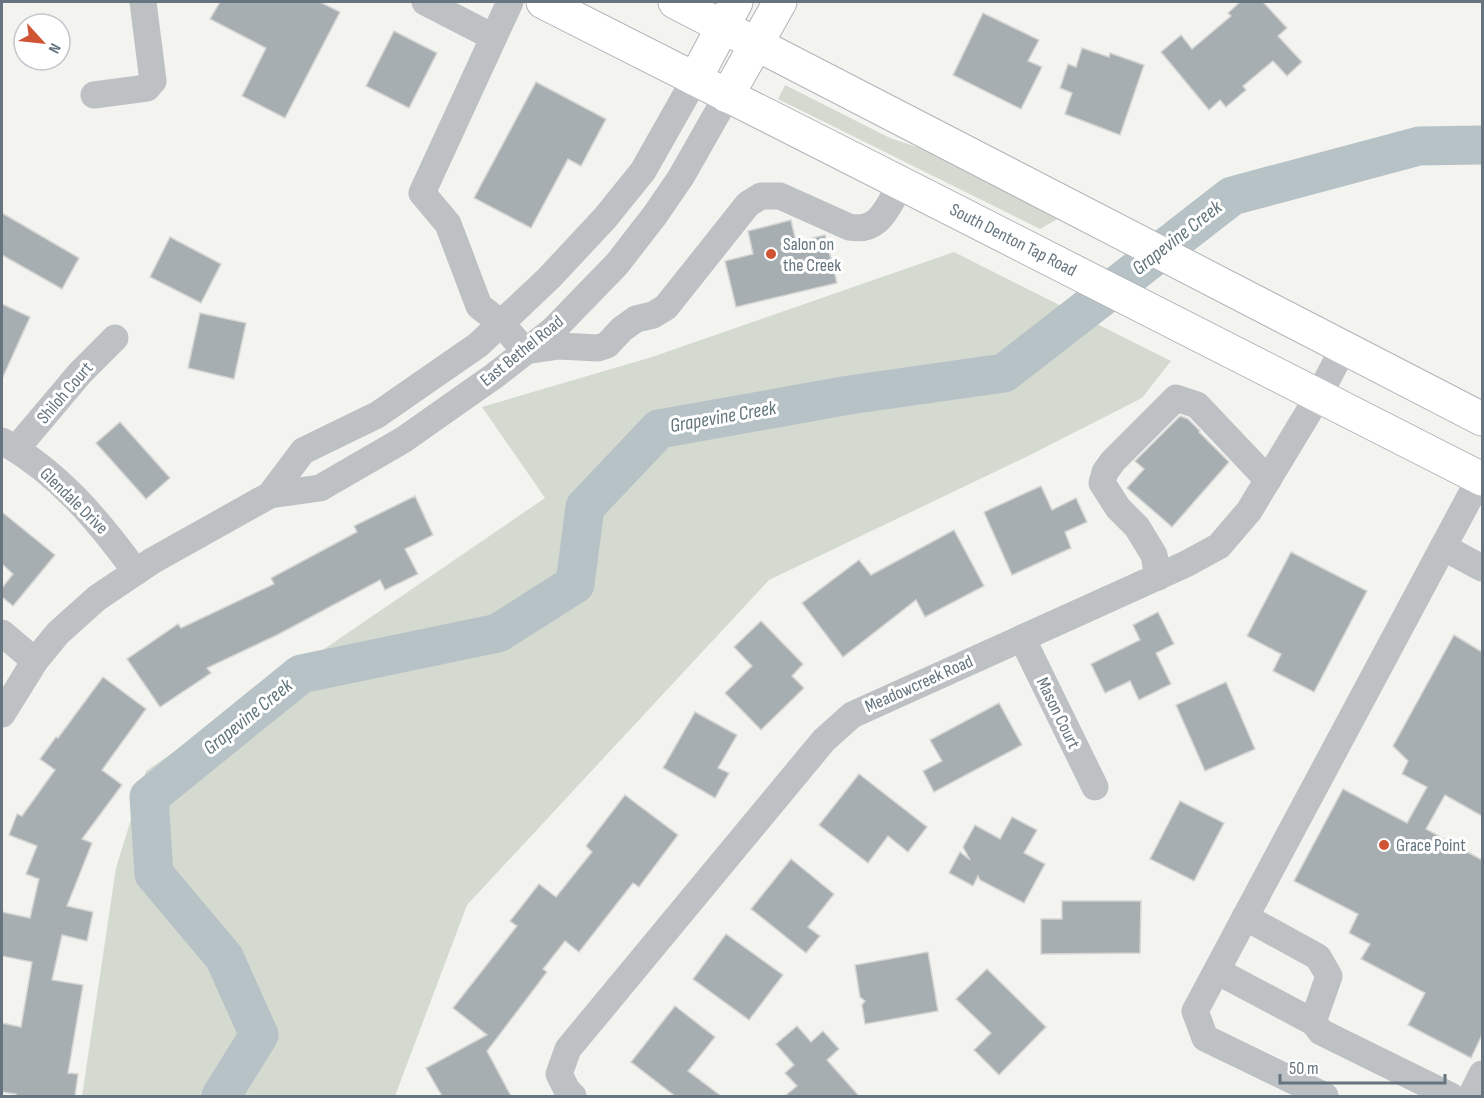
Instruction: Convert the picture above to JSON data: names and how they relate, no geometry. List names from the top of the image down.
{
  "streets": {
    "main road": ["South Denton Tap Road"],
    "street": [
      "East Bethel Road",
      "Shiloh Court",
      "Glendale Drive",
      "Meadowcreek Road",
      "Mason Court"
    ]
  },
  "crossings": [
    ["South Denton Tap Road", "East Bethel Road"],
    ["South Denton Tap Road", "Meadowcreek Road"],
    ["East Bethel Road", "Glendale Drive"],
    ["Shiloh Court", "Glendale Drive"],
    ["Meadowcreek Road", "Mason Court"]
  ],
  "water": ["Grapevine Creek"],
  "places": ["Salon on the Creek", "Grace Point"],
  "scale_bar": "50 m",
  "north": "bottom right"
}
